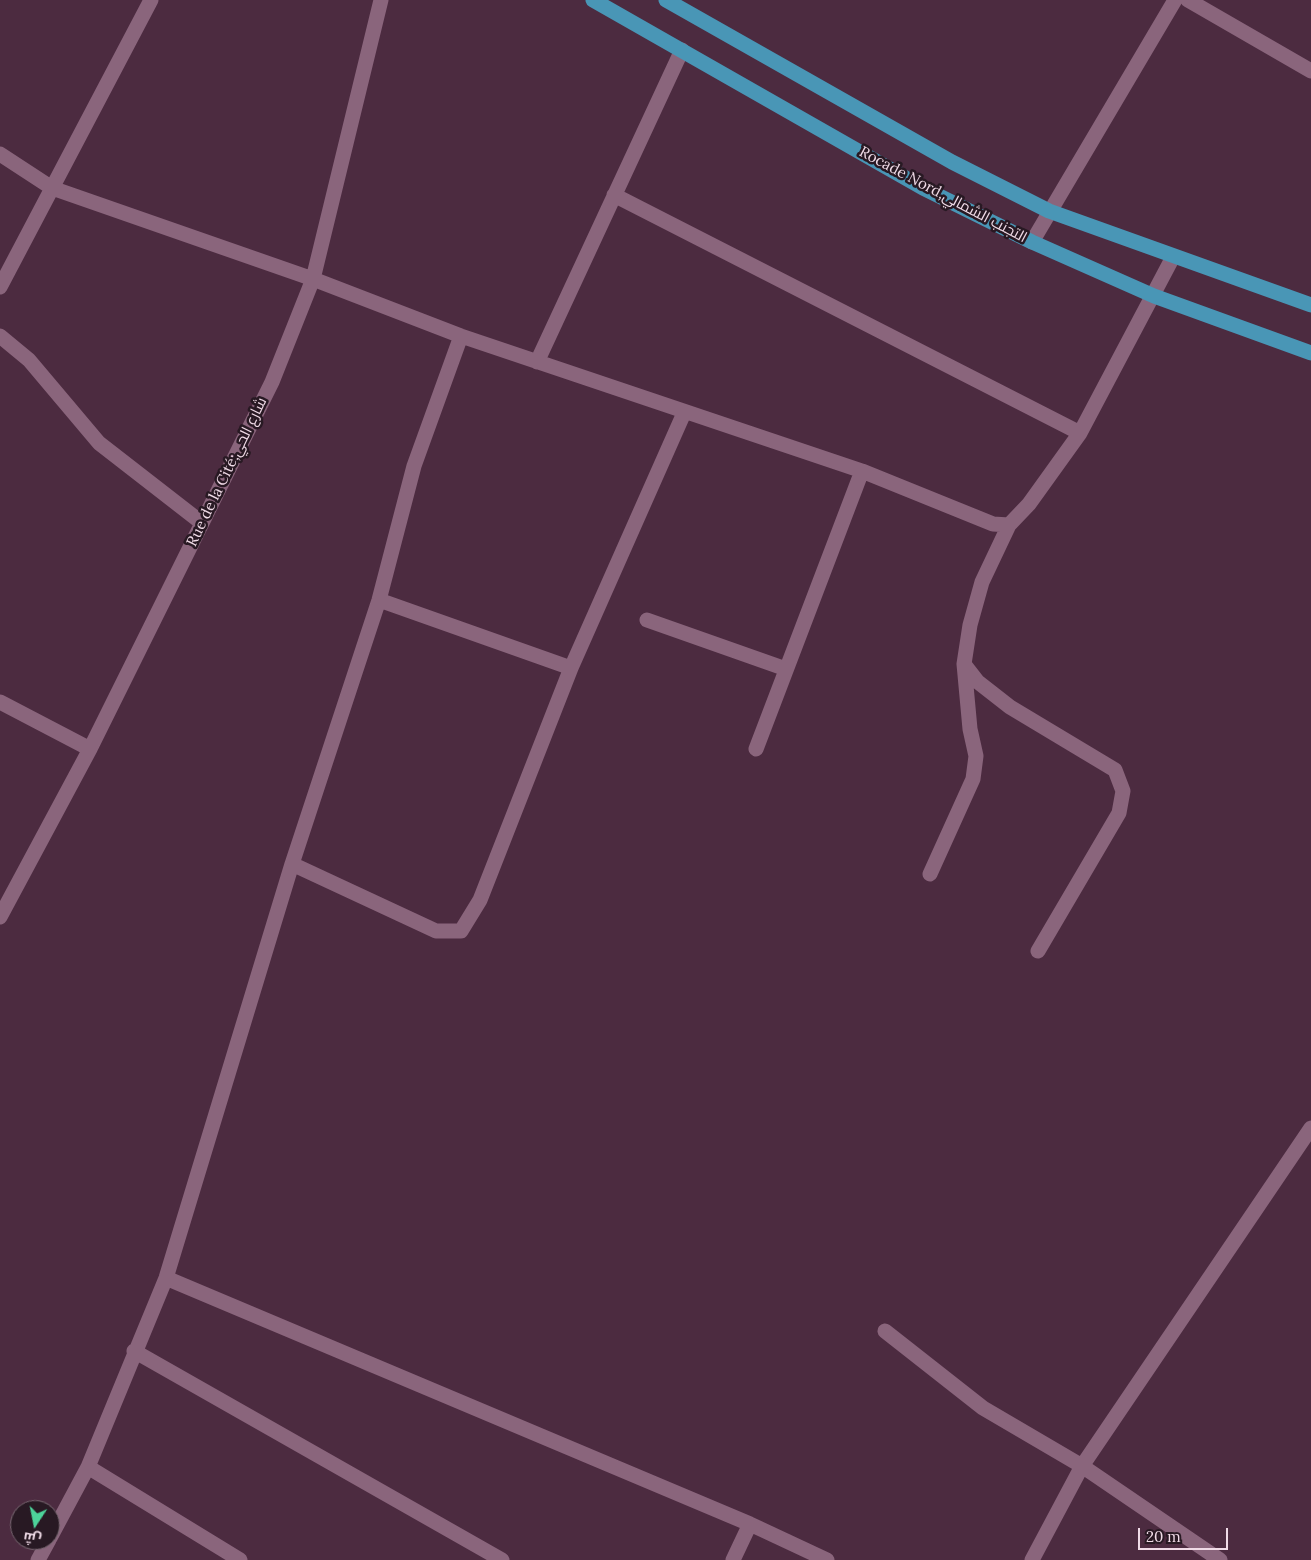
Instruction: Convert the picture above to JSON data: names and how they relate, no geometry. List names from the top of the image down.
{
  "streets": {
    "main road": ["Rocade Nord,التجنب الشمالي"],
    "street": ["Rue de la Cité;شارع الحي"]
  },
  "scale_bar": "20 m",
  "north": "bottom"
}
